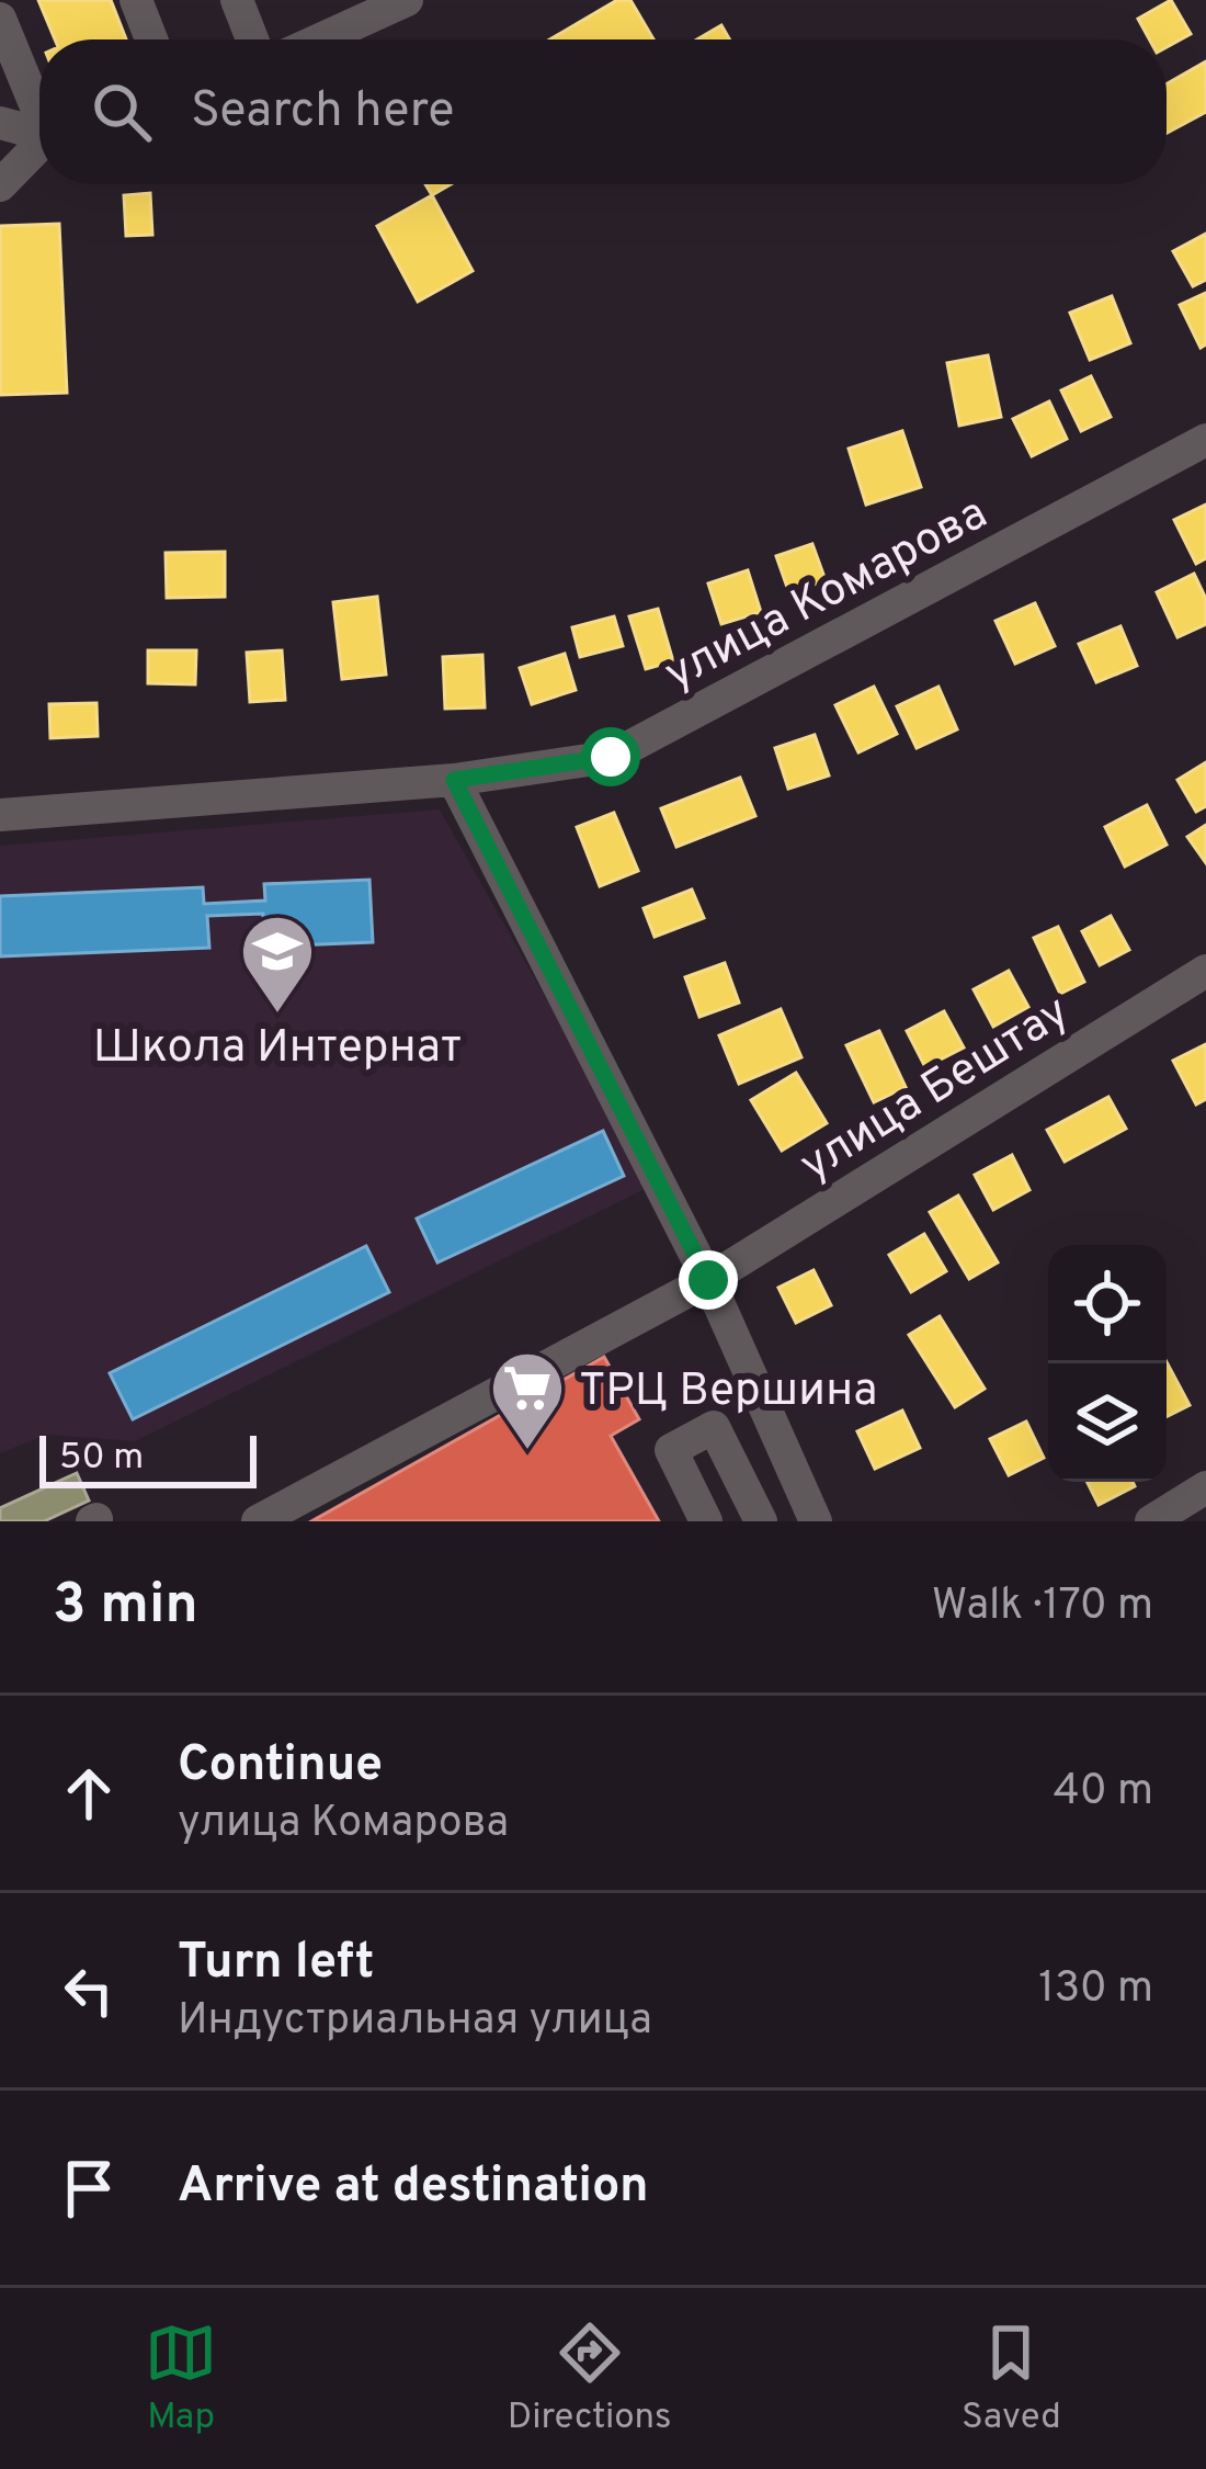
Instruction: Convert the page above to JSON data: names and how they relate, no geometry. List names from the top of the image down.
{
  "streets": {
    "street": ["улица Комарова", "улица Бештау"]
  },
  "places": {
    "school or university": ["Школа Интернат"],
    "supermarket": ["ТРЦ Вершина"]
  },
  "scale_bar": "50 m",
  "page": {
    "search": "Search here",
    "scale": "50 m",
    "heading": ["3 min", "Walk · 170 m"],
    "list": [
      ["Continue", "улица Комарова", "40 m"],
      ["Turn left", "Индустриальная улица", "130 m"],
      "Arrive at destination"
    ],
    "nav": ["Map", "Directions", "Saved"]
  }
}
